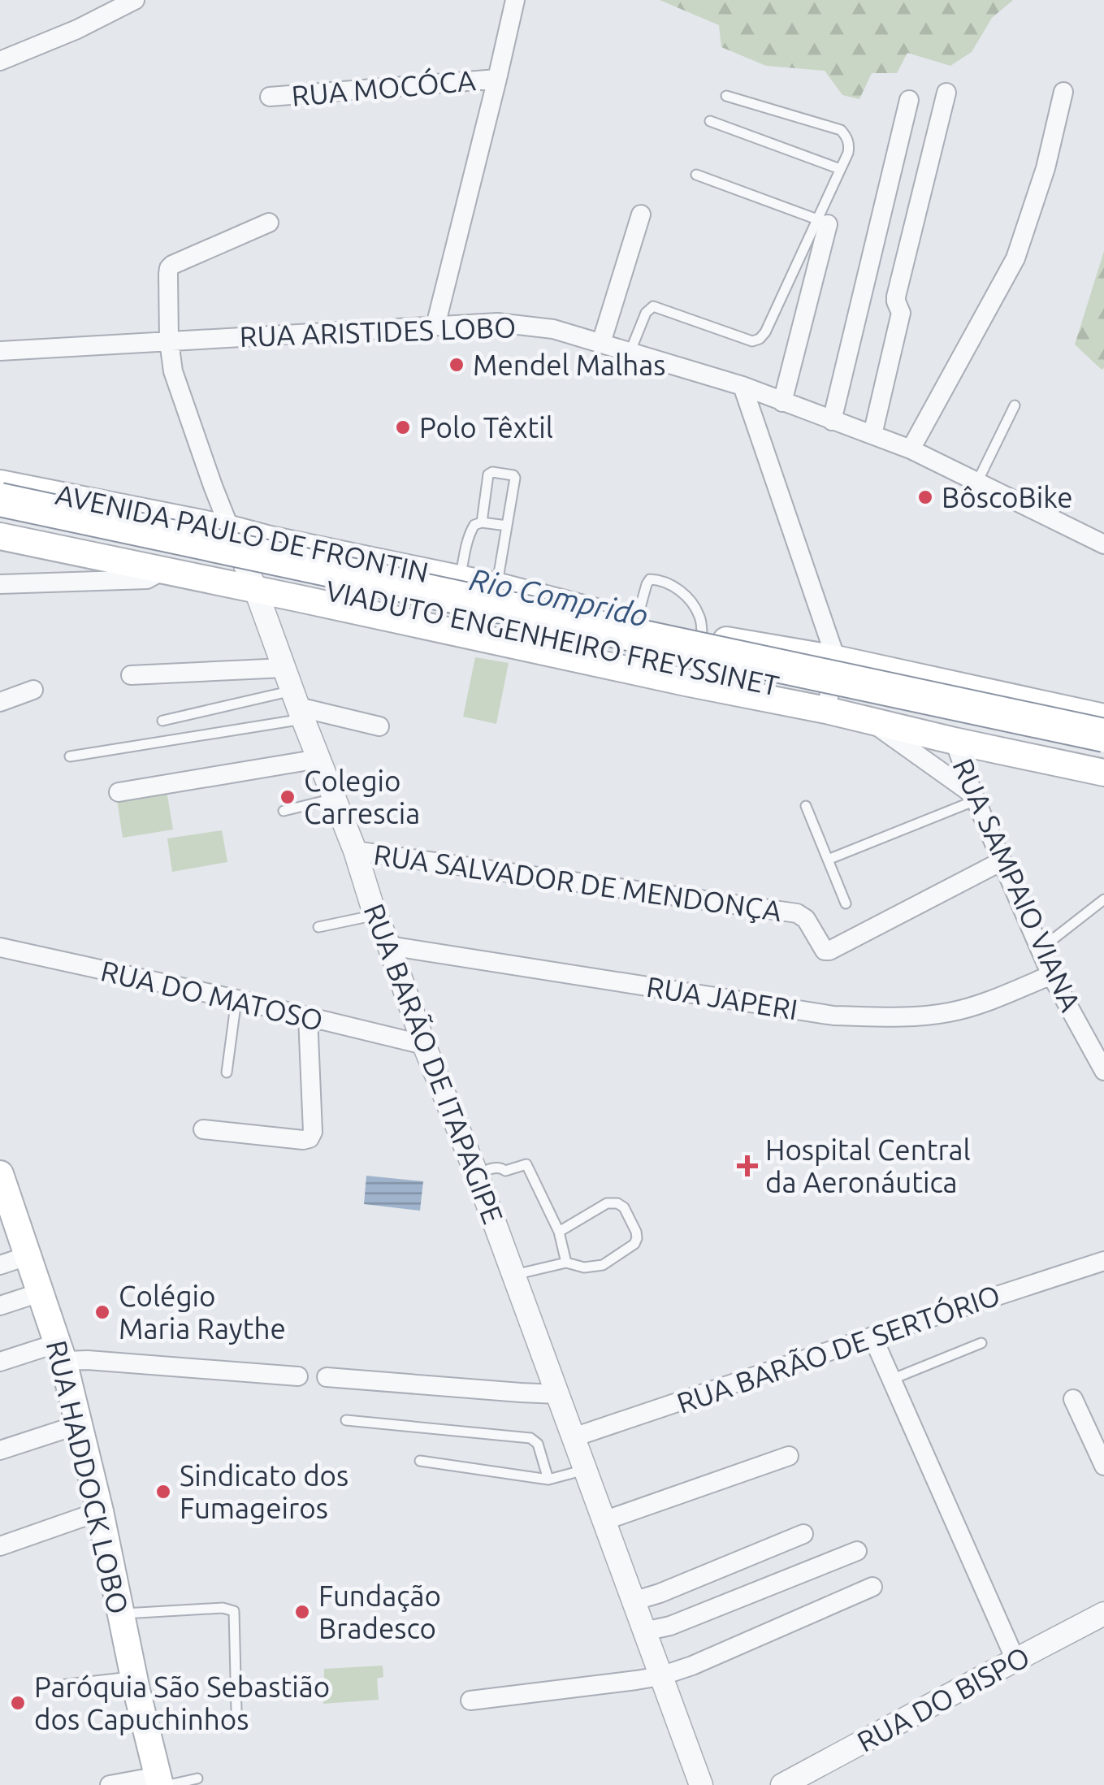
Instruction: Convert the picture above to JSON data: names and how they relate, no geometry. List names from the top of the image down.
{
  "streets": {
    "highway": ["VIADUTO ENGENHEIRO FREYSSINET"],
    "main road": ["AVENIDA PAULO DE FRONTIN", "RUA HADDOCK LOBO"],
    "street": [
      "RUA MOCÓCA",
      "RUA ARISTIDES LOBO",
      "RUA SALVADOR DE MENDONÇA",
      "RUA SAMPAIO VIANA",
      "RUA DO MATOSO",
      "RUA JAPERI",
      "RUA BARÃO DE ITAPAGIPE",
      "RUA BARÃO DE SERTÓRIO",
      "RUA DO BISPO"
    ]
  },
  "crossings": [
    ["RUA ARISTIDES LOBO", "RUA BARÃO DE ITAPAGIPE"],
    ["AVENIDA PAULO DE FRONTIN", "RUA SAMPAIO VIANA"],
    ["AVENIDA PAULO DE FRONTIN", "RUA BARÃO DE ITAPAGIPE"],
    ["RUA SALVADOR DE MENDONÇA", "RUA SAMPAIO VIANA"],
    ["RUA SALVADOR DE MENDONÇA", "RUA BARÃO DE ITAPAGIPE"],
    ["RUA SAMPAIO VIANA", "RUA JAPERI"],
    ["RUA DO MATOSO", "RUA BARÃO DE ITAPAGIPE"],
    ["RUA JAPERI", "RUA BARÃO DE ITAPAGIPE"],
    ["RUA BARÃO DE ITAPAGIPE", "RUA BARÃO DE SERTÓRIO"]
  ],
  "water": ["Rio Comprido"],
  "places": {
    "other": [
      "Mendel Malhas",
      "Polo Têxtil",
      "BôscoBike",
      "Colegio Carrescia",
      "Colégio Maria Raythe",
      "Sindicato dos Fumageiros",
      "Fundação Bradesco",
      "Paróquia São Sebastião dos Capuchinhos"
    ],
    "health": ["Hospital Central da Aeronáutica"]
  }
}
